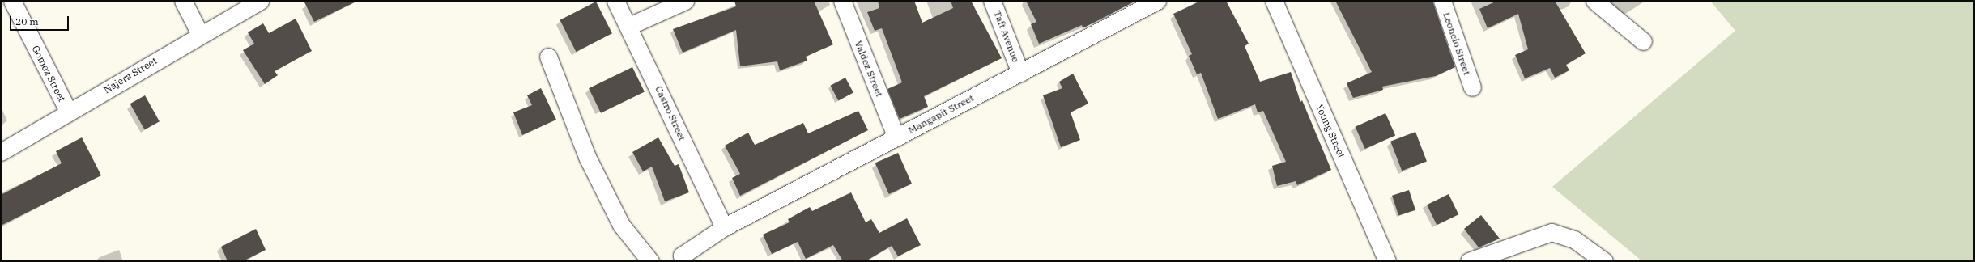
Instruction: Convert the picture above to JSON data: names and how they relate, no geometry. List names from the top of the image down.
{
  "streets": {
    "street": [
      "Taft Avenue",
      "Leoncio Street",
      "Valdez Street",
      "Gomez Street",
      "Najera Street",
      "Castro Street",
      "Mangapit Street",
      "Young Street"
    ]
  },
  "crossings": [
    ["Taft Avenue", "Mangapit Street"],
    ["Valdez Street", "Mangapit Street"],
    ["Gomez Street", "Najera Street"],
    ["Castro Street", "Mangapit Street"]
  ],
  "scale_bar": "20 m"
}
